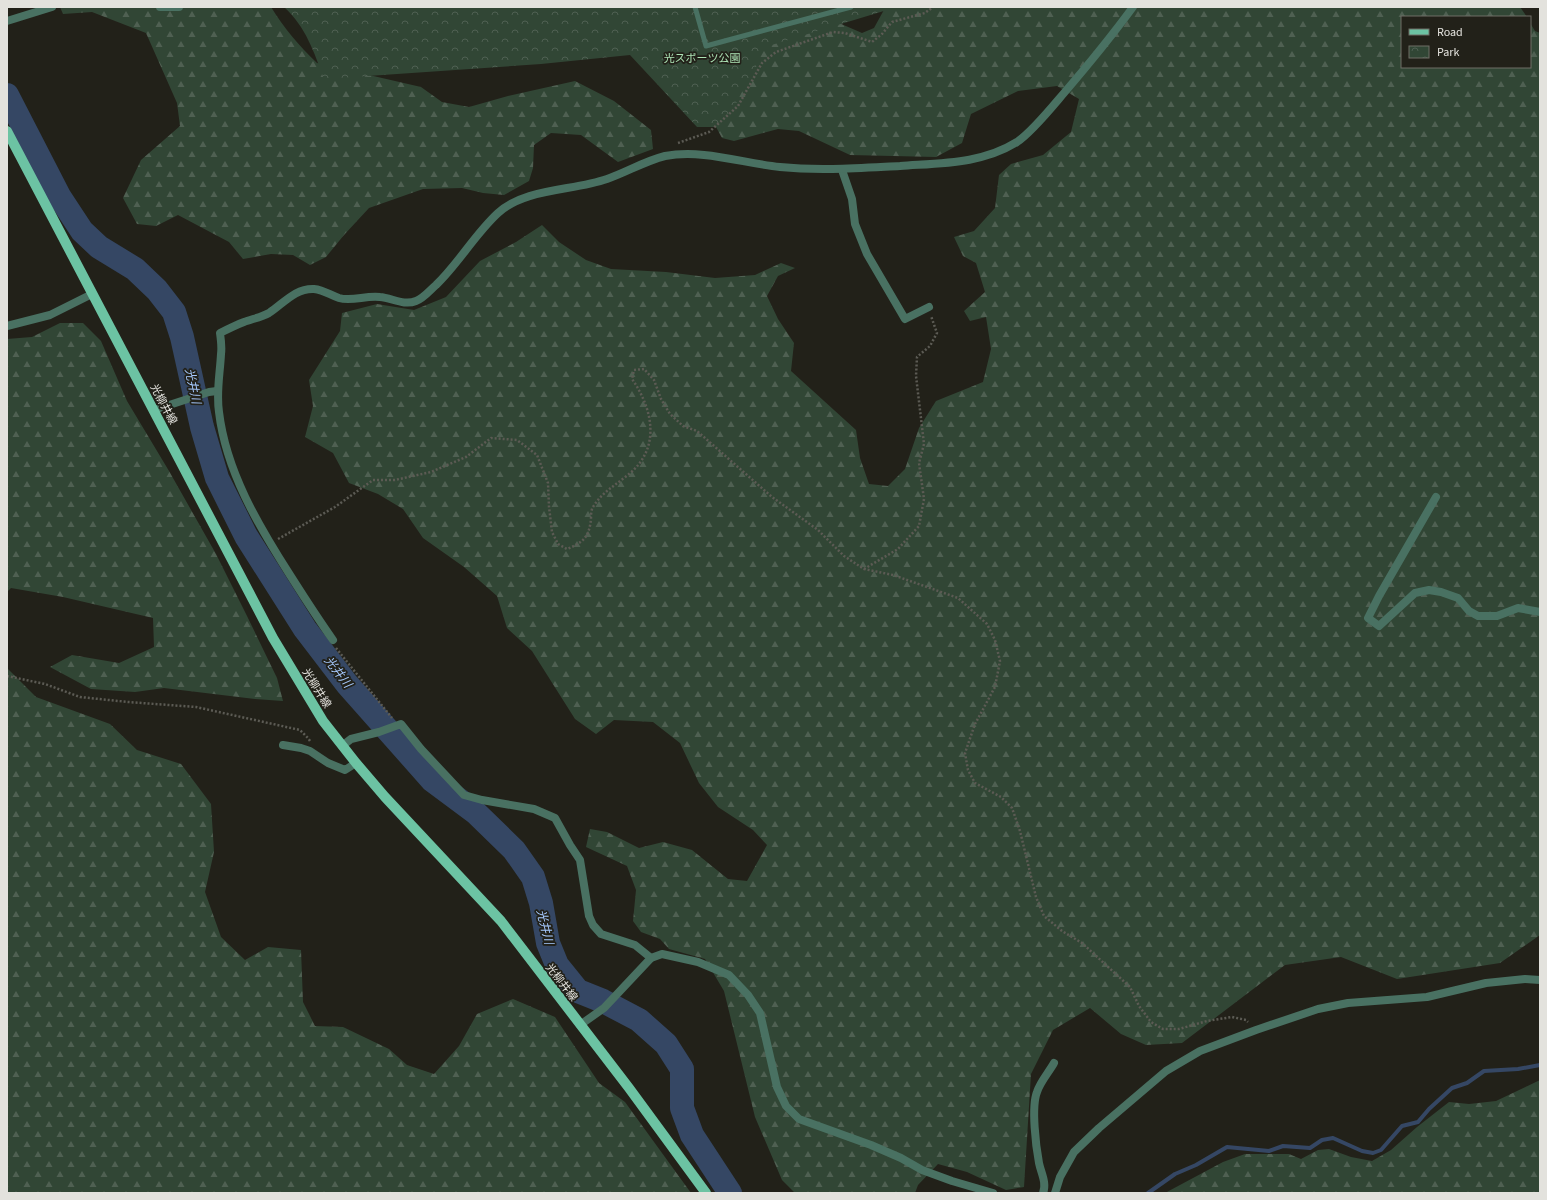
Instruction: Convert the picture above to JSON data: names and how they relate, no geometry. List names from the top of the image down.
{
  "streets": {
    "main road": ["光柳井線"]
  },
  "water": ["光井川"],
  "parks": ["光スポーツ公園"],
  "legend": ["Road", "Park"]
}
